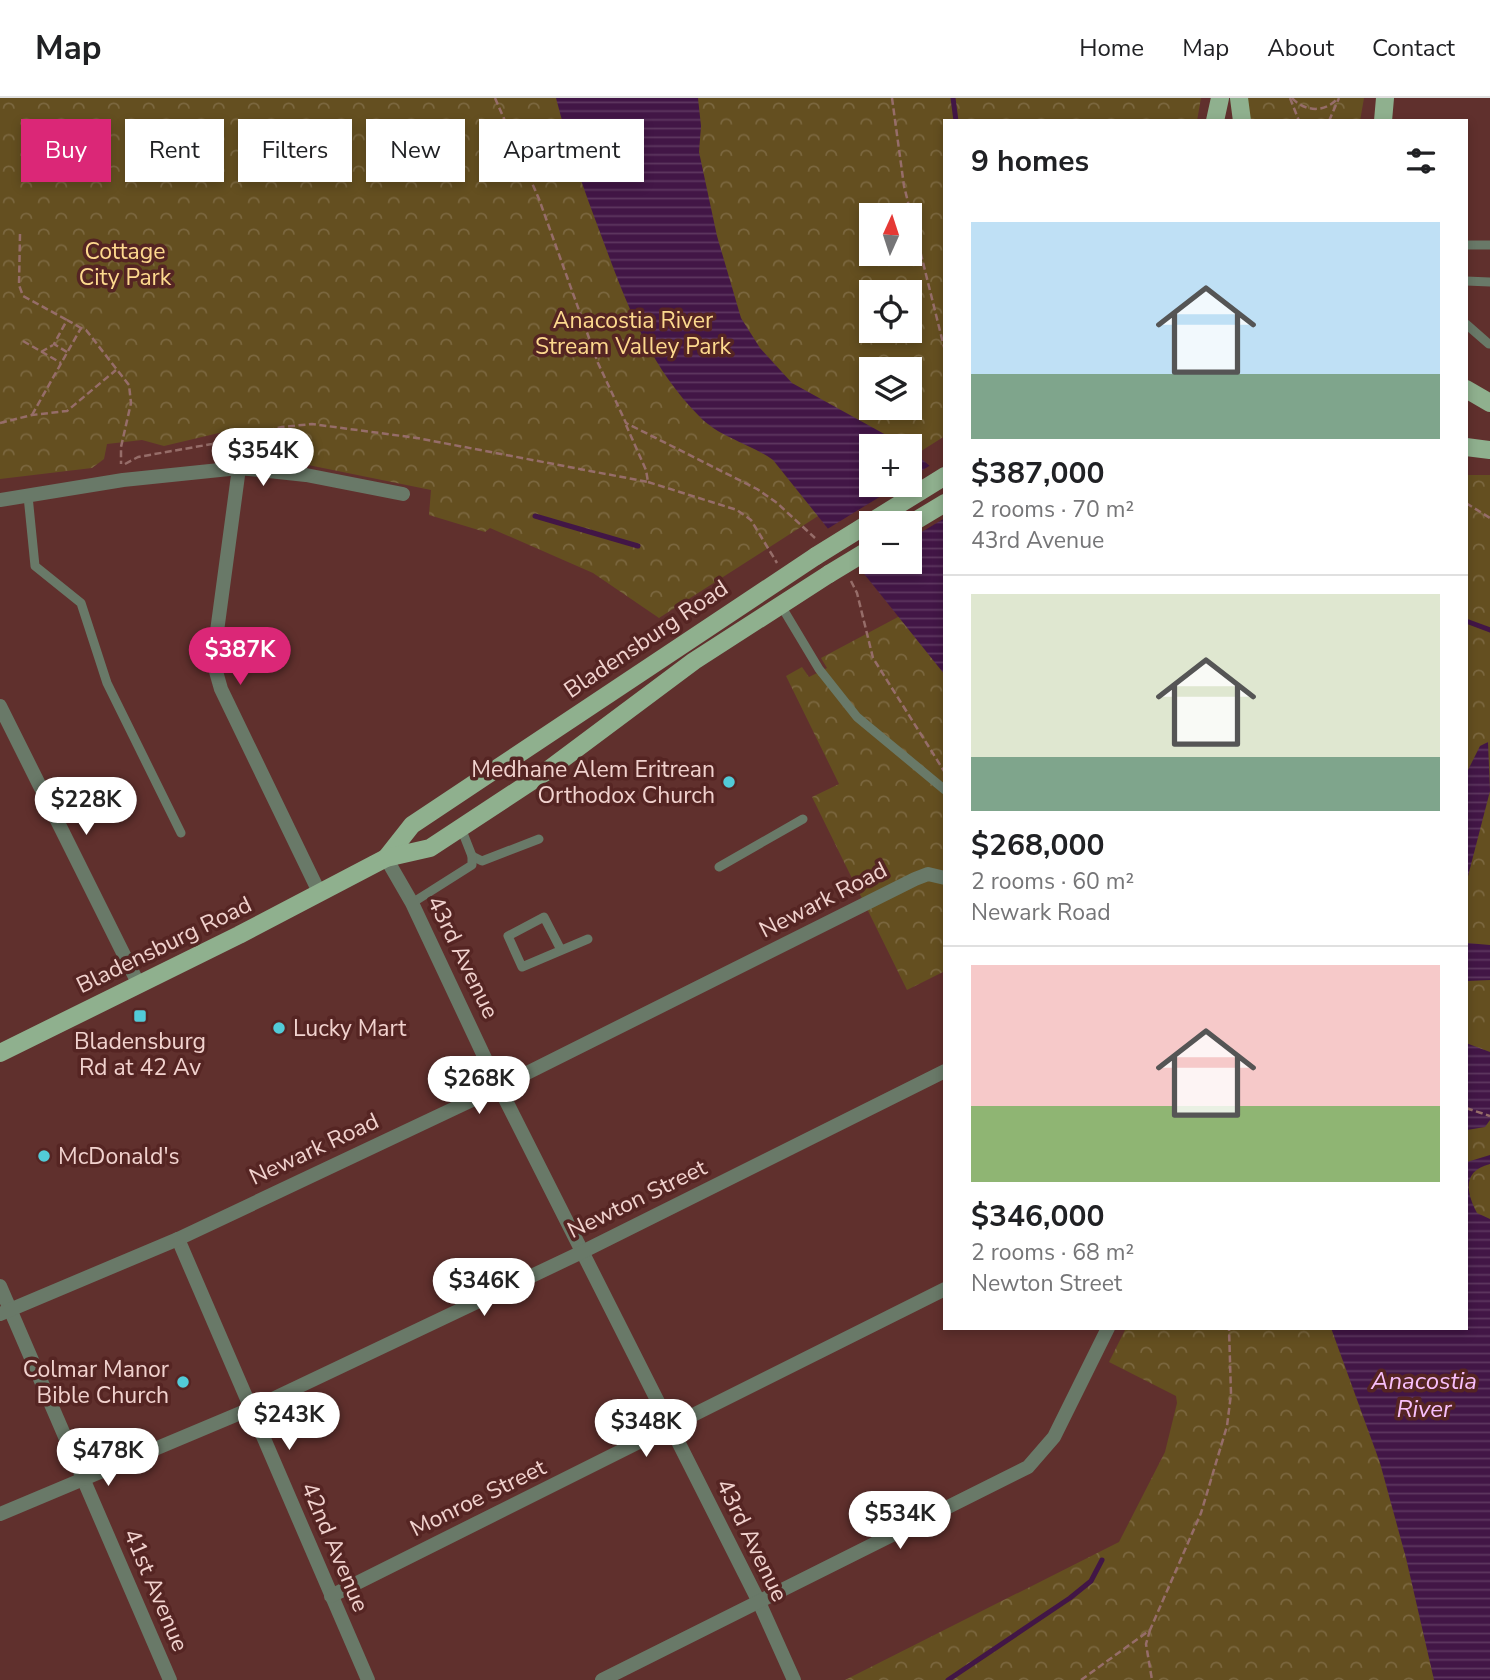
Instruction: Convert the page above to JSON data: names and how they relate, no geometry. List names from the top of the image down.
{
  "streets": {
    "main road": ["Bladensburg Road"],
    "street": [
      "Newark Road",
      "43rd Avenue",
      "Newton Street",
      "Monroe Street",
      "42nd Avenue",
      "41st Avenue"
    ]
  },
  "crossings": [
    ["Bladensburg Road", "43rd Avenue"],
    ["Newark Road", "43rd Avenue"],
    ["Newark Road", "42nd Avenue"],
    ["Newark Road", "41st Avenue"],
    ["43rd Avenue", "Newton Street"],
    ["43rd Avenue", "Monroe Street"],
    ["Newton Street", "42nd Avenue"],
    ["Newton Street", "41st Avenue"],
    ["Monroe Street", "42nd Avenue"]
  ],
  "water": ["Anacostia River"],
  "parks": ["Cottage City Park", "Anacostia River Stream Valley Park"],
  "places": {
    "other": [
      "Medhane Alem Eritrean Orthodox Church",
      "Lucky Mart",
      "McDonald's",
      "Colmar Manor Bible Church"
    ],
    "transit": ["Bladensburg Rd at 42 Av"]
  },
  "north": "top",
  "page": {
    "header": "Map",
    "nav": [
      "Home",
      "Map",
      "About",
      "Contact"
    ],
    "chip": [
      "Buy",
      "Rent",
      "Filters",
      "New",
      "Apartment"
    ],
    "heading": "9 homes",
    "map_buttons": ["+", "−"],
    "list": [
      {
        "name": "$387,000",
        "note": "2 rooms · 70 m² · 43rd Avenue"
      },
      {
        "name": "$268,000",
        "note": "2 rooms · 60 m² · Newark Road"
      },
      {
        "name": "$346,000",
        "note": "2 rooms · 68 m² · Newton Street"
      }
    ],
    "price": [
      "$354K",
      "$387K",
      "$228K",
      "$268K",
      "$346K",
      "$243K",
      "$348K",
      "$478K",
      "$534K"
    ]
  }
}
